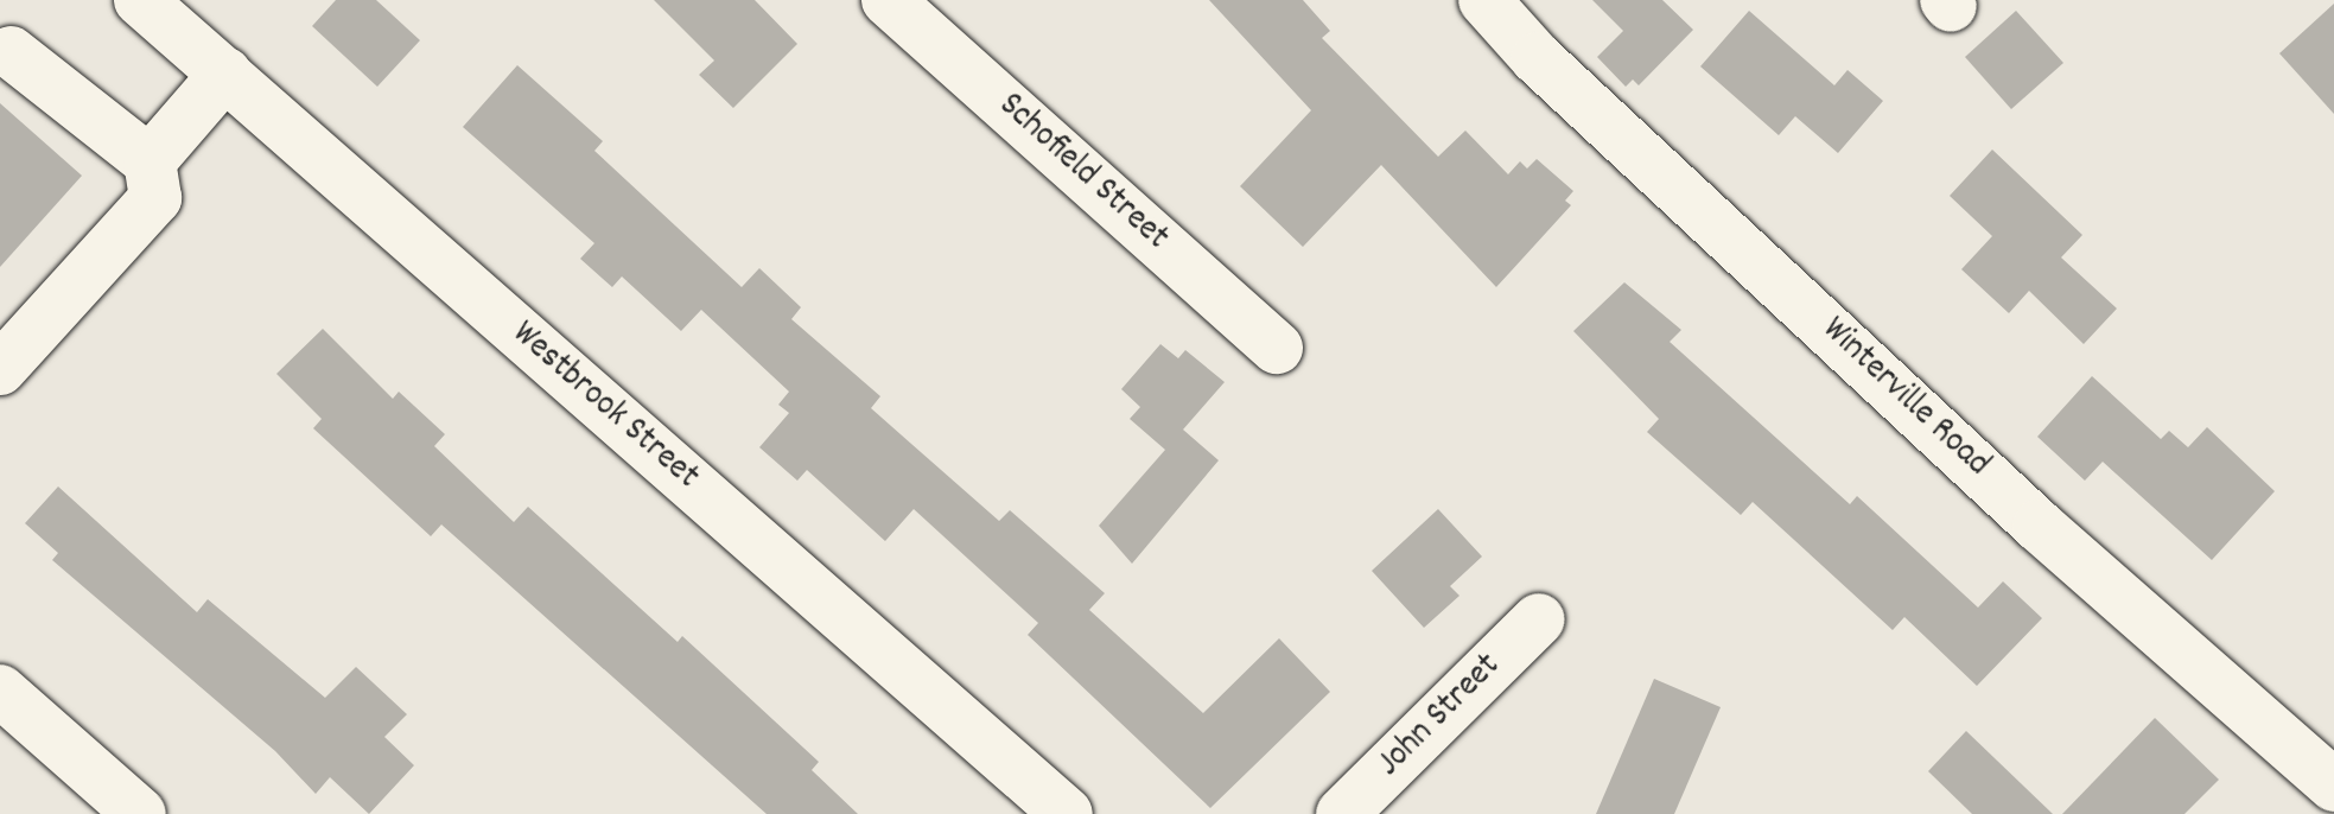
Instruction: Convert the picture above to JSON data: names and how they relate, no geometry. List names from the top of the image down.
{
  "streets": {
    "street": [
      "Schofield Street",
      "Winterville Road",
      "Westbrook Street",
      "John Street"
    ]
  }
}
